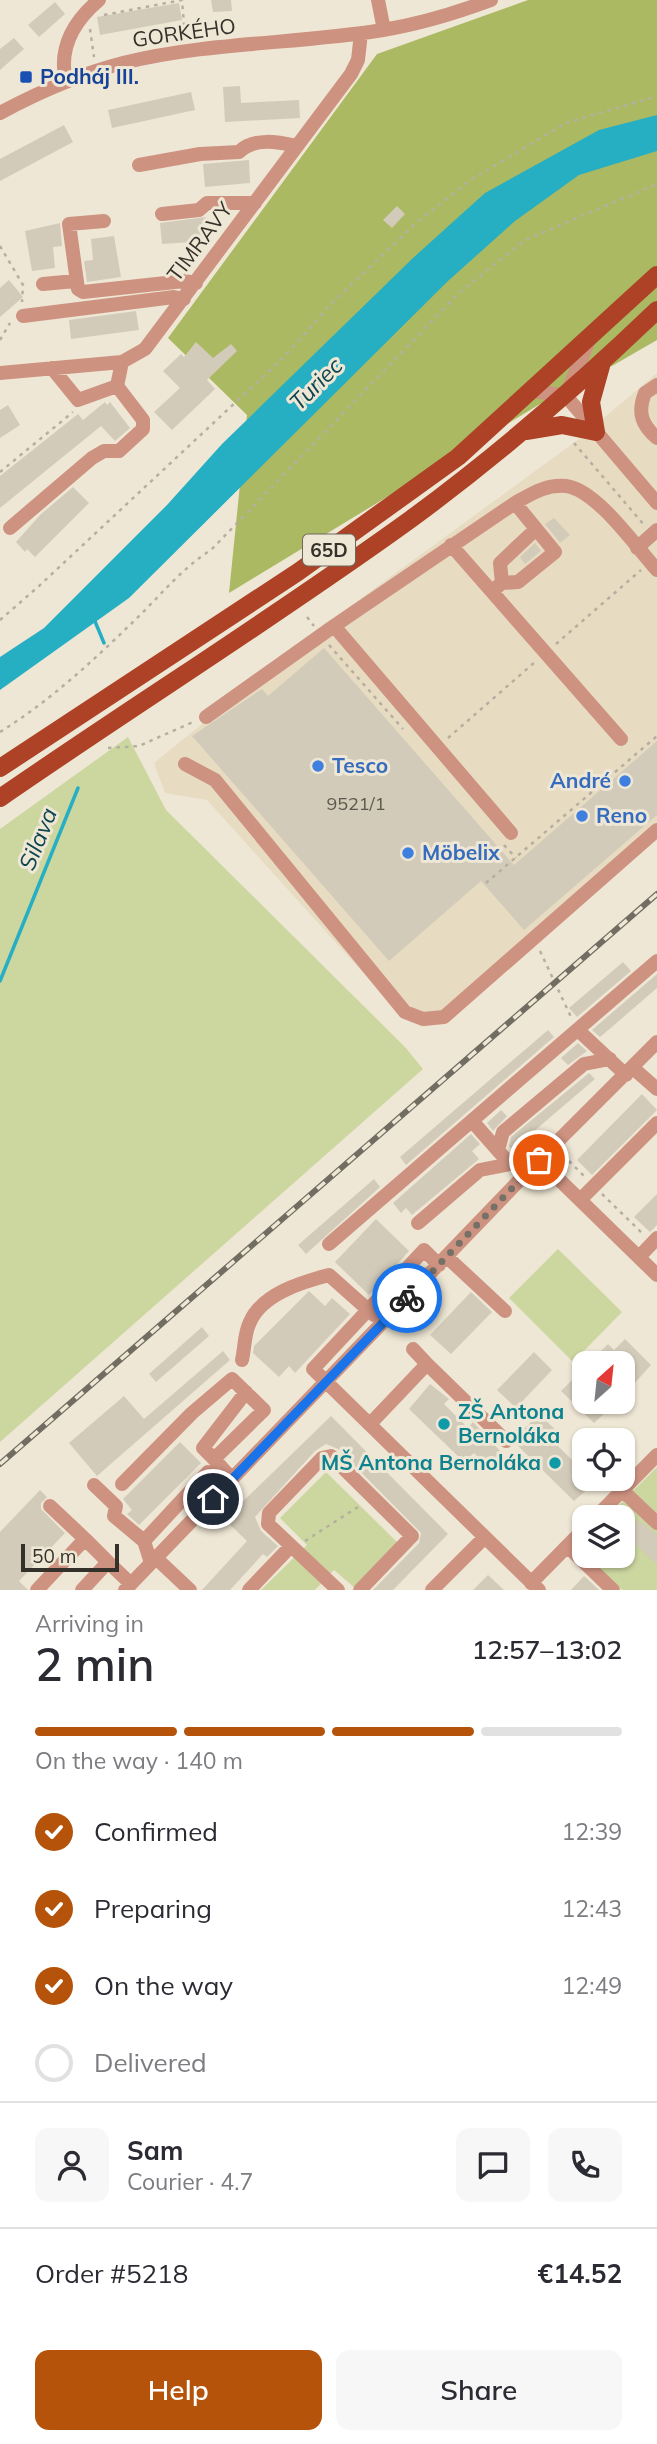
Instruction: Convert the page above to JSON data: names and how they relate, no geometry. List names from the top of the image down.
{
  "streets": {
    "main road": ["65D"],
    "street": ["GORKÉHO", "TIMRAVY"]
  },
  "crossings": [
    ["GORKÉHO", "TIMRAVY"]
  ],
  "water": ["Turiec", "Silava"],
  "places": {
    "transit": ["Podháj III."],
    "other": [
      "Tesco",
      "André",
      "Reno",
      "Möbelix",
      "ZŠ Antona Bernoláka",
      "MŠ Antona Bernoláka"
    ]
  },
  "house_numbers": ["9521/1"],
  "scale_bar": "50 m",
  "north": "top right",
  "page": {
    "scale": "50 m",
    "heading": ["2 min", "Arriving in", "12:57–13:02"],
    "panel": [
      "Sam",
      "Courier · 4.7",
      "Order #5218",
      "€14.52"
    ],
    "bar": "On the way · 140 m",
    "list": [
      ["Confirmed", "12:39"],
      ["Preparing", "12:43"],
      ["On the way", "12:49"],
      "Delivered"
    ],
    "buttons": ["Help", "Share"]
  }
}
